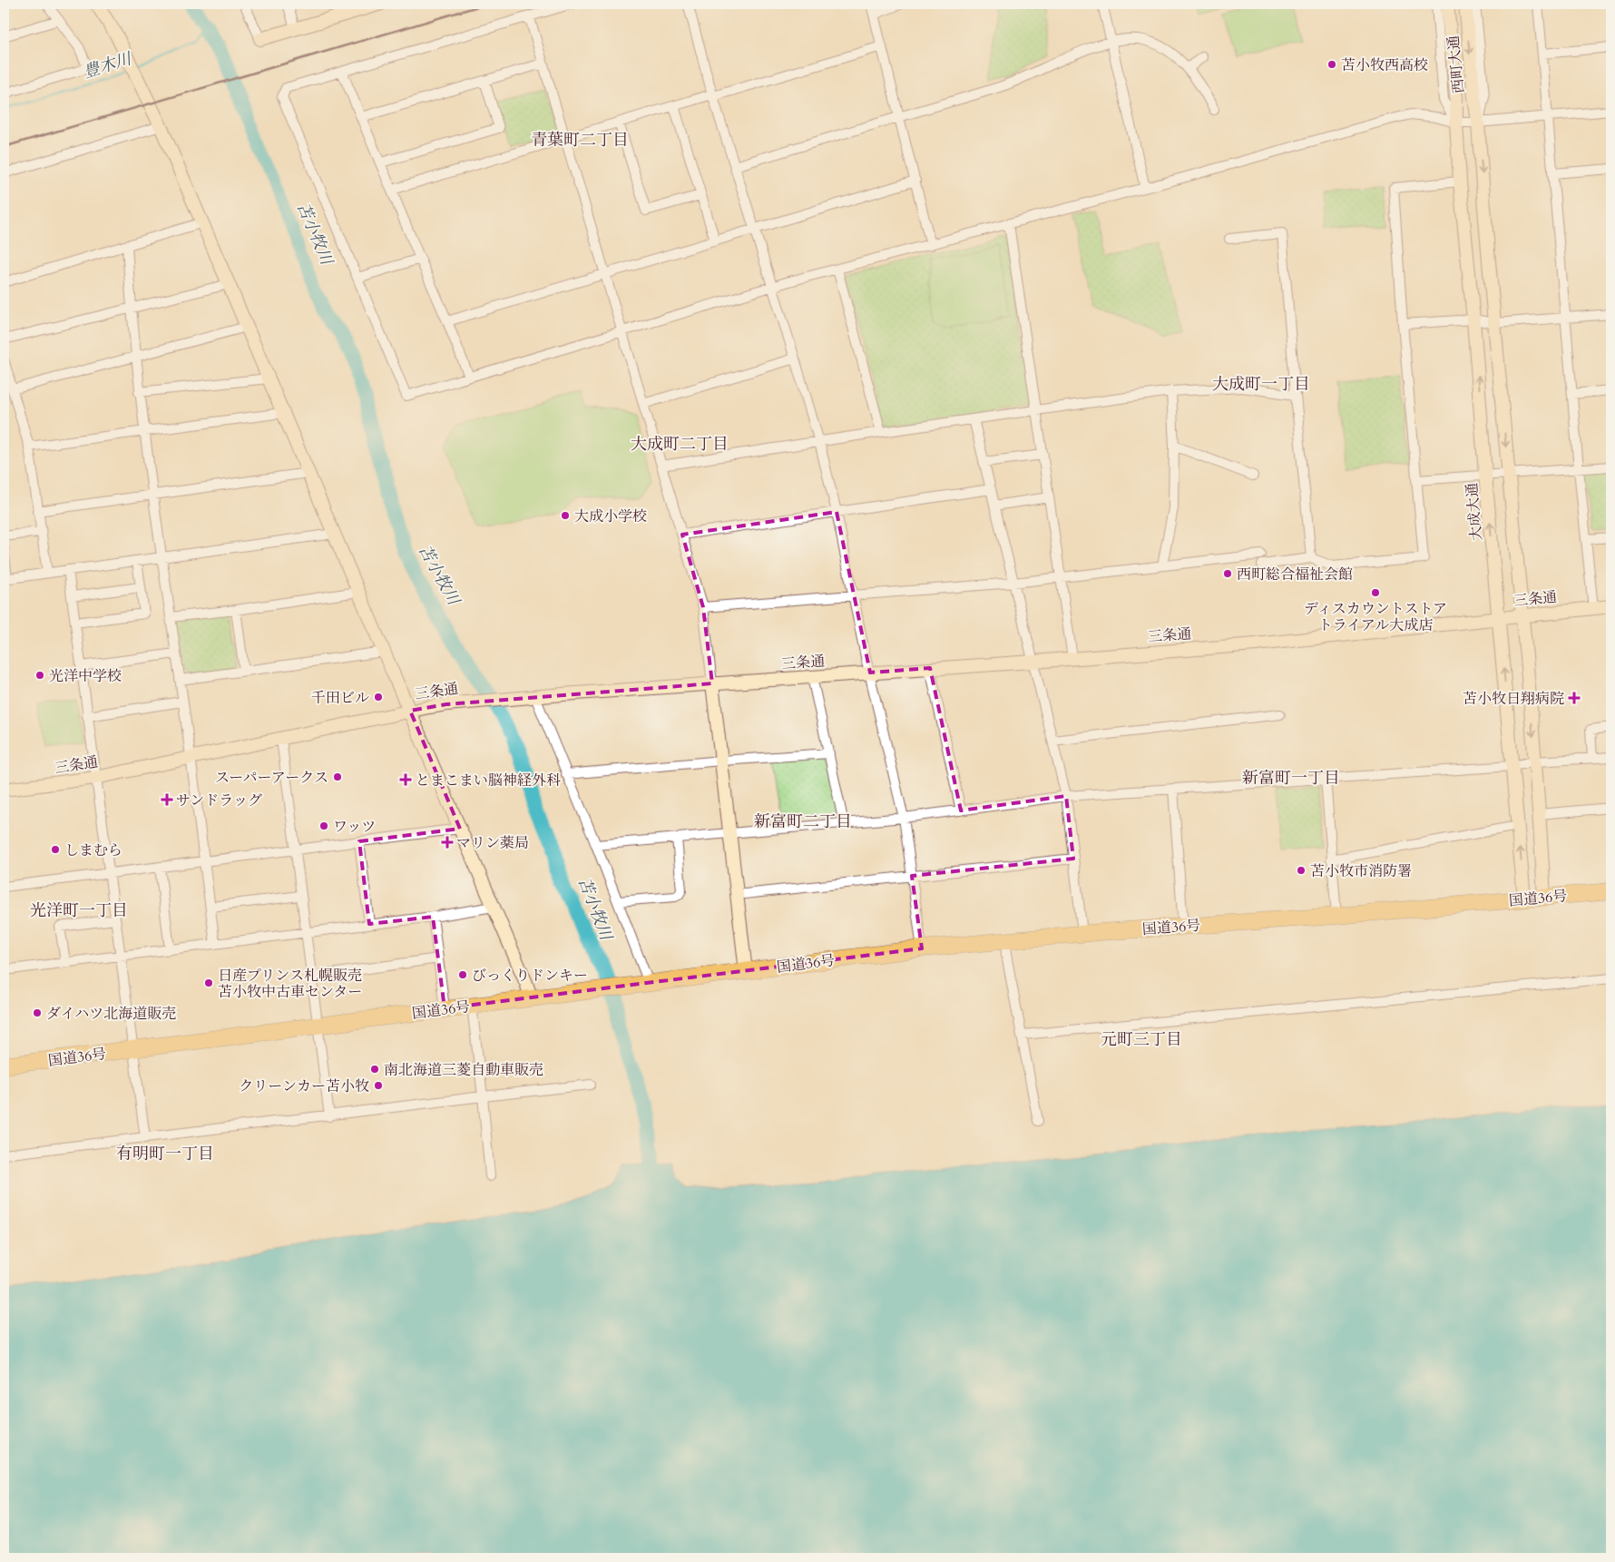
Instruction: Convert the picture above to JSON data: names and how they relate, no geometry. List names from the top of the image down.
{
  "streets": {
    "highway": ["国道36号"],
    "street": ["西町大通", "大成大通", "三条通"]
  },
  "crossings": [
    ["西町大通", "大成大通"],
    ["大成大通", "三条通"],
    ["大成大通", "国道36号"]
  ],
  "districts": [
    "青葉町二丁目",
    "大成町一丁目",
    "大成町二丁目",
    "新富町一丁目",
    "新富町二丁目",
    "光洋町一丁目",
    "元町三丁目",
    "有明町一丁目"
  ],
  "water": ["豊木川", "苫小牧川"],
  "places": {
    "other": [
      "苫小牧西高校",
      "大成小学校",
      "西町総合福祉会館",
      "ディスカウントストア トライアル大成店",
      "光洋中学校",
      "千田ビル",
      "スーパーアークス",
      "ワッツ",
      "しまむら",
      "苫小牧市消防署",
      "びっくりドンキー",
      "日産プリンス札幌販売 苫小牧中古車センター",
      "ダイハツ北海道販売",
      "南北海道三菱自動車販売",
      "クリーンカー苫小牧"
    ],
    "health": [
      "苫小牧日翔病院",
      "とまこまい脳神経外科",
      "サンドラッグ",
      "マリン薬局"
    ]
  }
}
